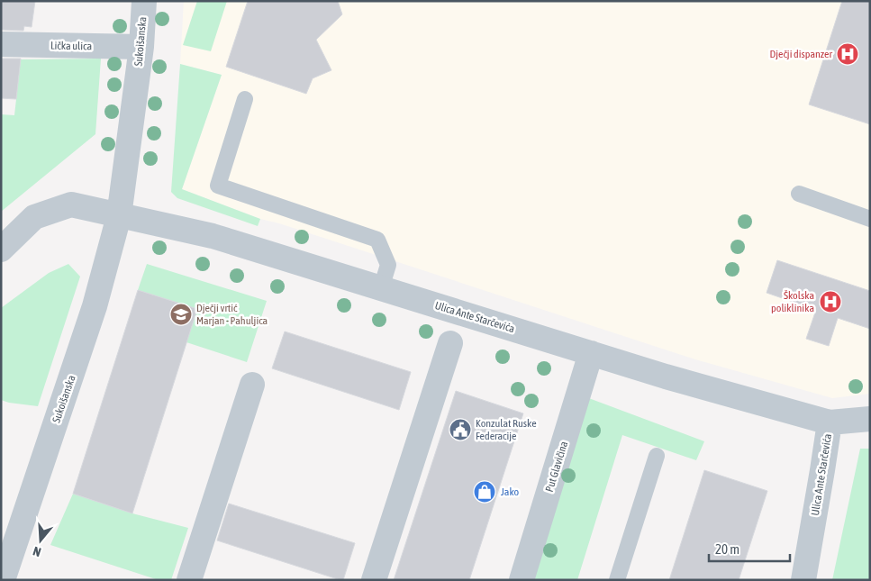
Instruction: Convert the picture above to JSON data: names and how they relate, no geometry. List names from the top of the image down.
{
  "streets": {
    "street": [
      "Sukoišanska",
      "Lička ulica",
      "Ulica Ante Starčevića",
      "Put Glavičina"
    ]
  },
  "crossings": [
    ["Sukoišanska", "Lička ulica"],
    ["Sukoišanska", "Ulica Ante Starčevića"],
    ["Ulica Ante Starčevića", "Put Glavičina"]
  ],
  "places": {
    "hospital": ["Dječji dispanzer", "Školska poliklinika"],
    "school or university": ["Dječji vrtić Marjan - Pahuljica"],
    "public building": ["Konzulat Ruske Federacije"],
    "shop": ["Jako"]
  },
  "scale_bar": "20 m",
  "north": "bottom"
}
